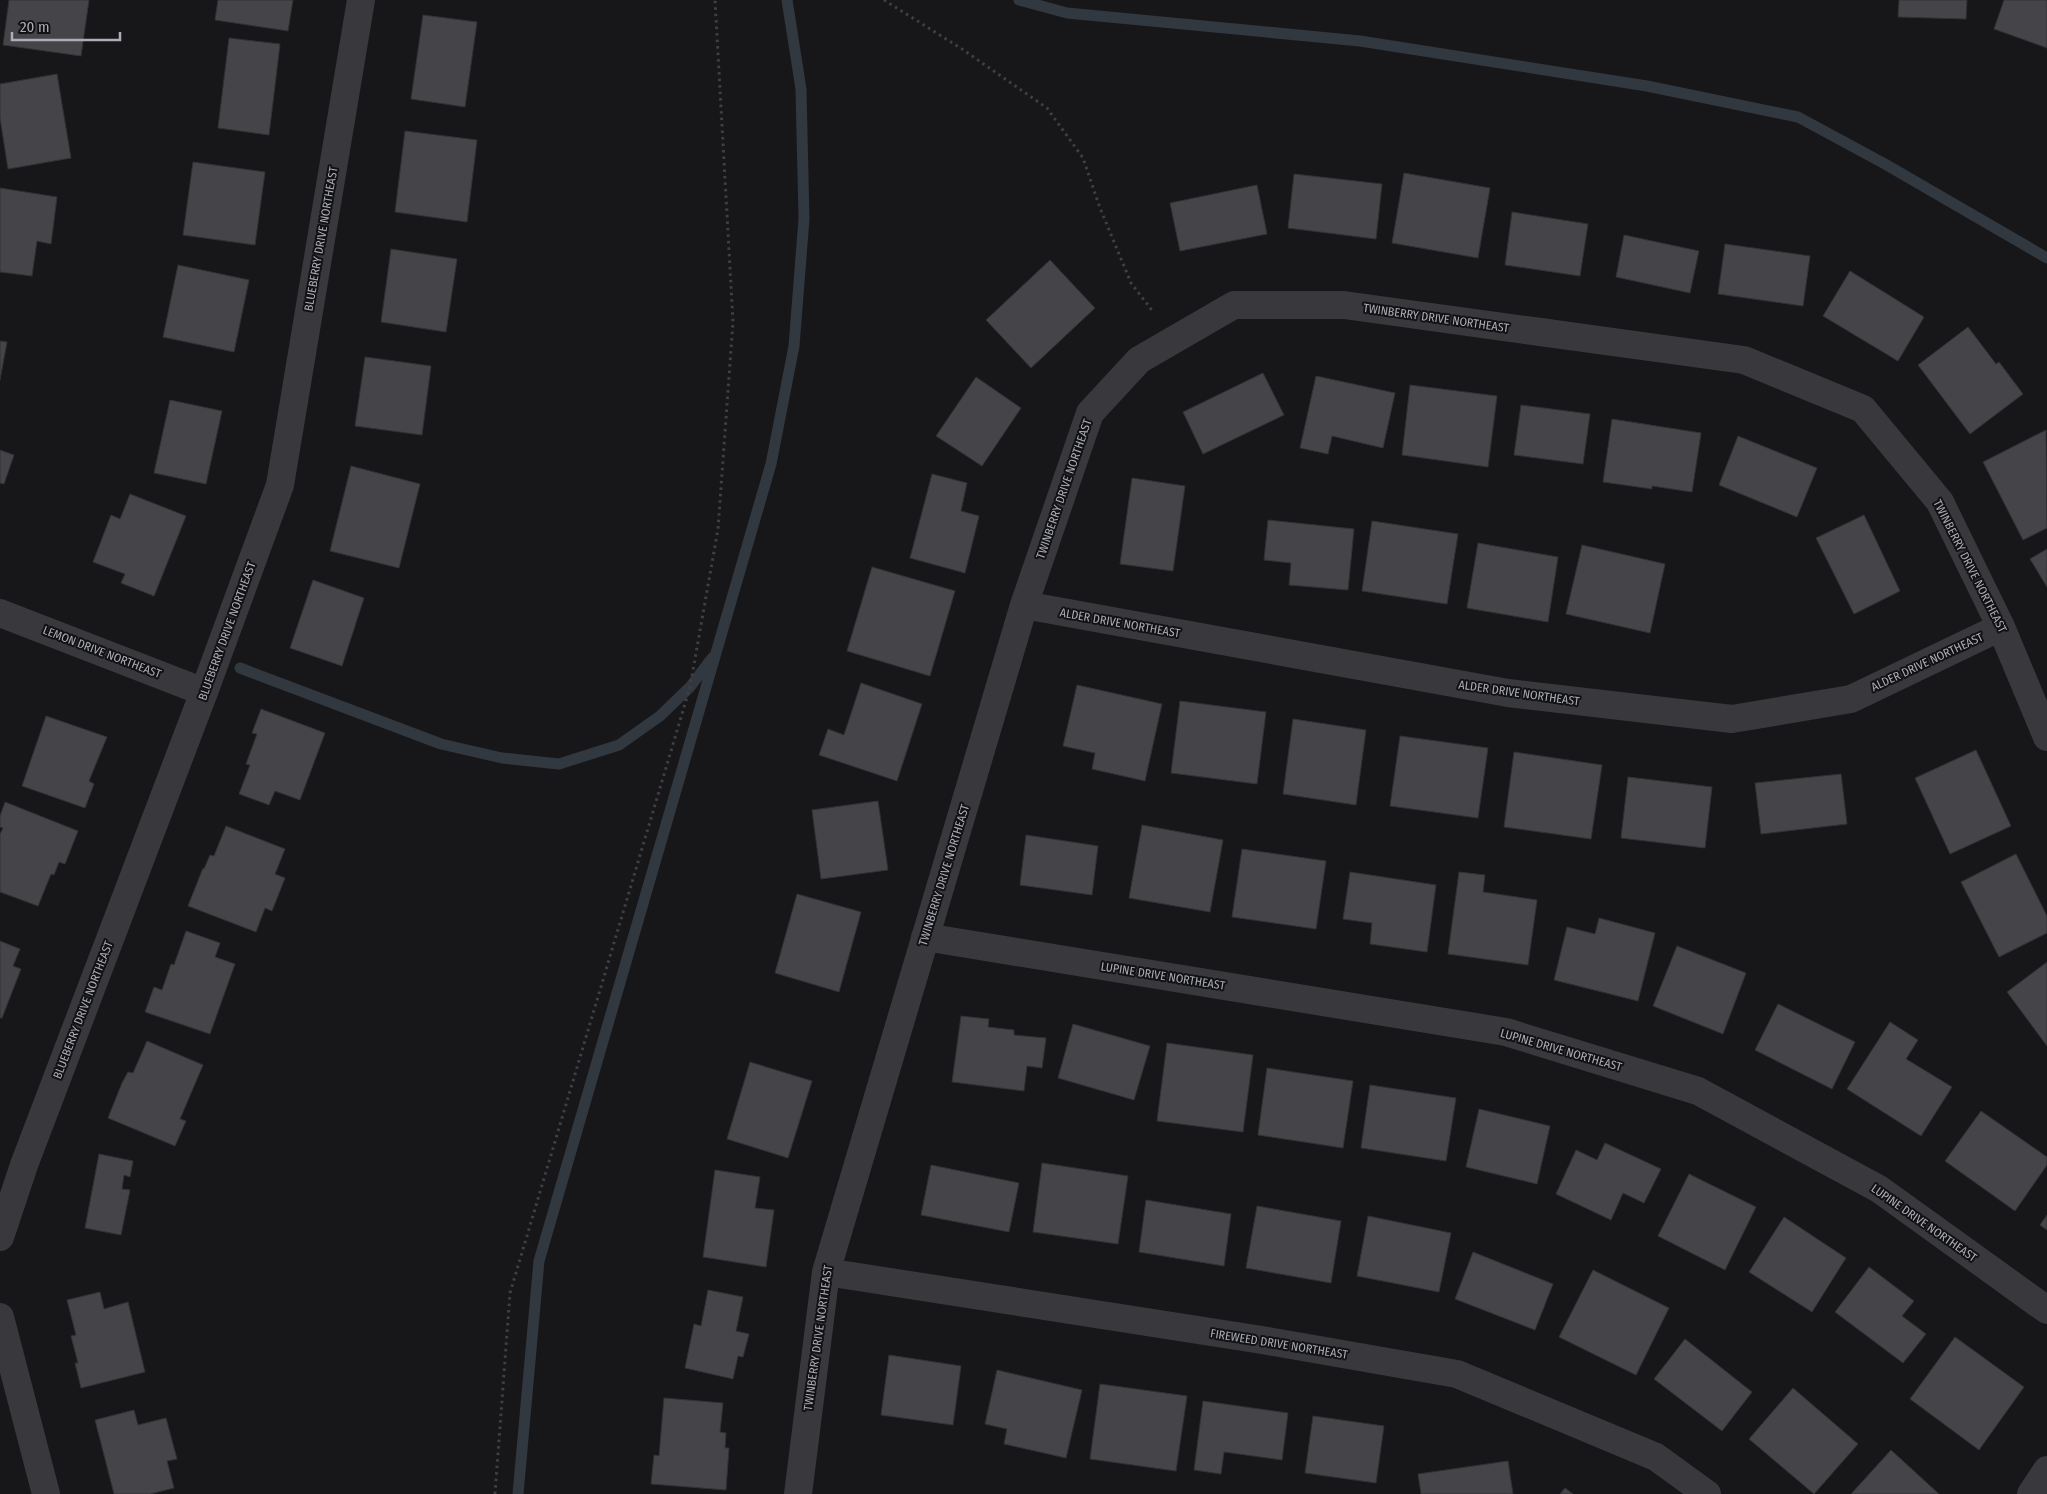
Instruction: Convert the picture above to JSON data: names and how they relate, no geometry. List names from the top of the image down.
{
  "streets": {
    "street": [
      "BLUEBERRY DRIVE NORTHEAST",
      "TWINBERRY DRIVE NORTHEAST",
      "ALDER DRIVE NORTHEAST",
      "LEMON DRIVE NORTHEAST",
      "LUPINE DRIVE NORTHEAST",
      "FIREWEED DRIVE NORTHEAST"
    ]
  },
  "crossings": [
    ["BLUEBERRY DRIVE NORTHEAST", "LEMON DRIVE NORTHEAST"],
    ["TWINBERRY DRIVE NORTHEAST", "ALDER DRIVE NORTHEAST"],
    ["TWINBERRY DRIVE NORTHEAST", "LUPINE DRIVE NORTHEAST"],
    ["TWINBERRY DRIVE NORTHEAST", "FIREWEED DRIVE NORTHEAST"]
  ],
  "scale_bar": "20 m"
}
